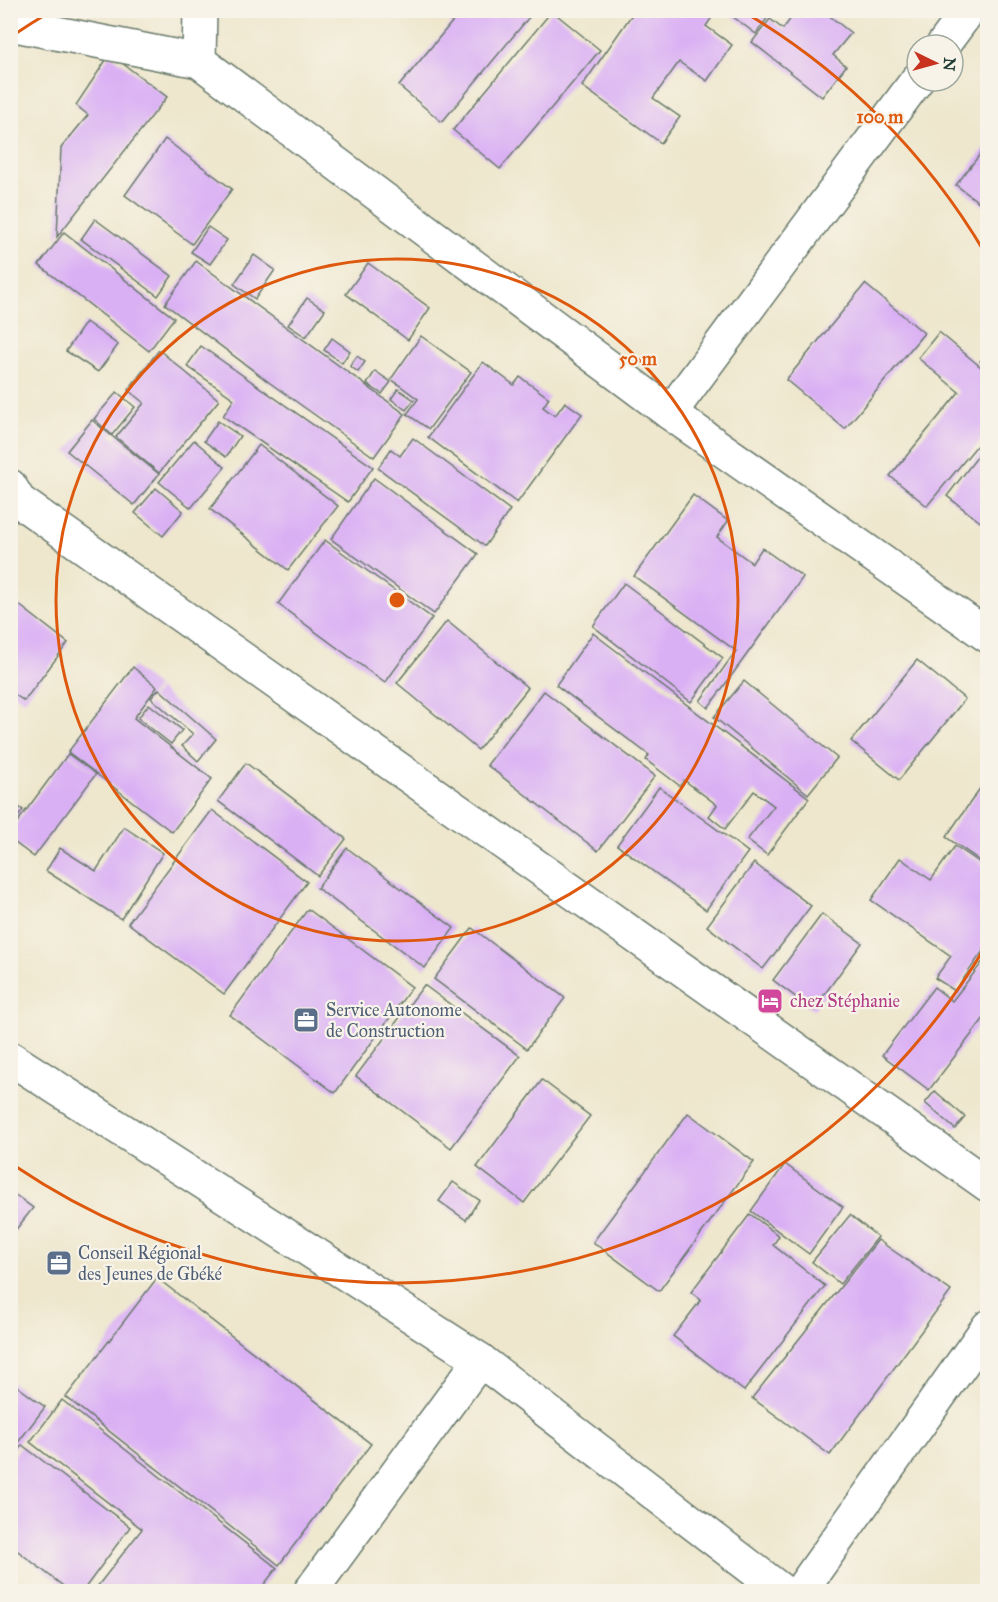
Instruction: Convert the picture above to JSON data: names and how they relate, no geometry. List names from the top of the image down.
{
  "places": {
    "hotel": ["chez Stéphanie"],
    "office": ["Service Autonome de Construction", "Conseil Régional des Jeunes de Gbéké"]
  },
  "north": "right",
  "rings": ["100 m", "50 m"]
}
